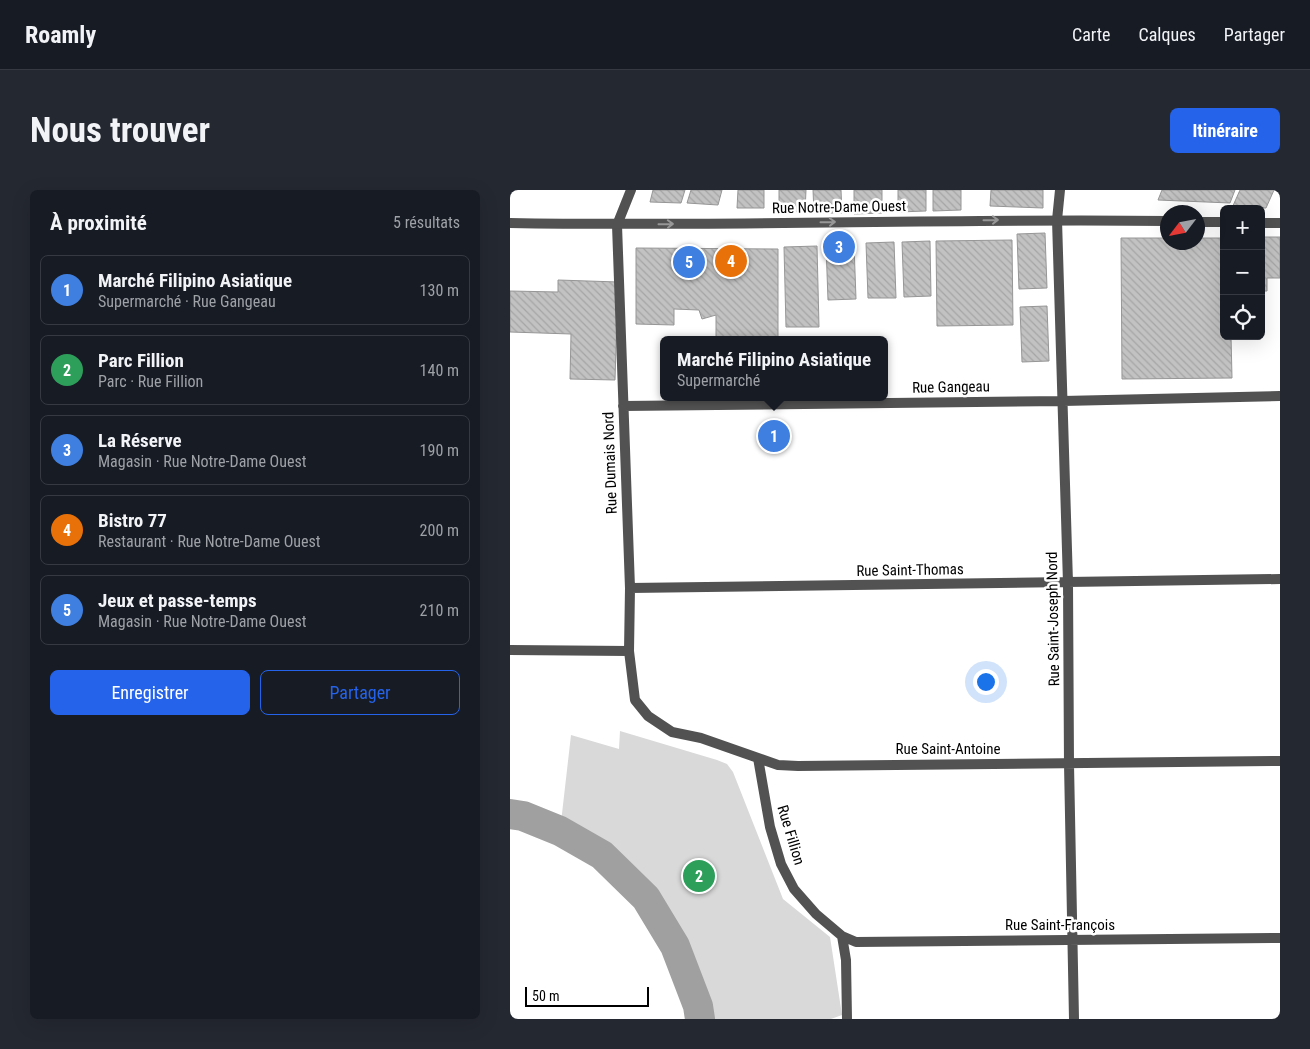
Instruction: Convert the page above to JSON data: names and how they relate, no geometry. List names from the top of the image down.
{
  "streets": {
    "street": [
      "Rue Notre-Dame Ouest",
      "Rue Gangeau",
      "Rue Dumais Nord",
      "Rue Saint-Thomas",
      "Rue Saint-Joseph Nord",
      "Rue Saint-Antoine",
      "Rue Fillion",
      "Rue Saint-François"
    ]
  },
  "crossings": [
    ["Rue Notre-Dame Ouest", "Rue Dumais Nord"],
    ["Rue Notre-Dame Ouest", "Rue Saint-Joseph Nord"],
    ["Rue Gangeau", "Rue Dumais Nord"],
    ["Rue Gangeau", "Rue Saint-Joseph Nord"],
    ["Rue Dumais Nord", "Rue Saint-Thomas"],
    ["Rue Dumais Nord", "Rue Saint-Antoine"],
    ["Rue Saint-Thomas", "Rue Saint-Joseph Nord"],
    ["Rue Saint-Joseph Nord", "Rue Saint-Antoine"],
    ["Rue Saint-Joseph Nord", "Rue Saint-François"],
    ["Rue Saint-Antoine", "Rue Fillion"],
    ["Rue Fillion", "Rue Saint-François"]
  ],
  "one_way": ["Rue Notre-Dame Ouest"],
  "scale_bar": "50 m",
  "north": "bottom left",
  "page": {
    "header": "Roamly",
    "nav": ["Carte", "Calques", "Partager"],
    "buttons": [
      "Itinéraire",
      ["Enregistrer", "Partager"]
    ],
    "title": "Nous trouver",
    "heading": ["À proximité", "5 résultats"],
    "map_buttons": ["+", "−"],
    "pins": [
      "3",
      "4",
      "5",
      "1",
      "2"
    ],
    "list": [
      {
        "mark": "1",
        "name": "Marché Filipino Asiatique",
        "note": "Supermarché · Rue Gangeau",
        "value": "130 m"
      },
      {
        "mark": "2",
        "name": "Parc Fillion",
        "note": "Parc · Rue Fillion",
        "value": "140 m"
      },
      {
        "mark": "3",
        "name": "La Réserve",
        "note": "Magasin · Rue Notre-Dame Ouest",
        "value": "190 m"
      },
      {
        "mark": "4",
        "name": "Bistro 77",
        "note": "Restaurant · Rue Notre-Dame Ouest",
        "value": "200 m"
      },
      {
        "mark": "5",
        "name": "Jeux et passe-temps",
        "note": "Magasin · Rue Notre-Dame Ouest",
        "value": "210 m"
      }
    ],
    "popup": ["Marché Filipino Asiatique", "Supermarché"],
    "scale": "50 m"
  }
}
